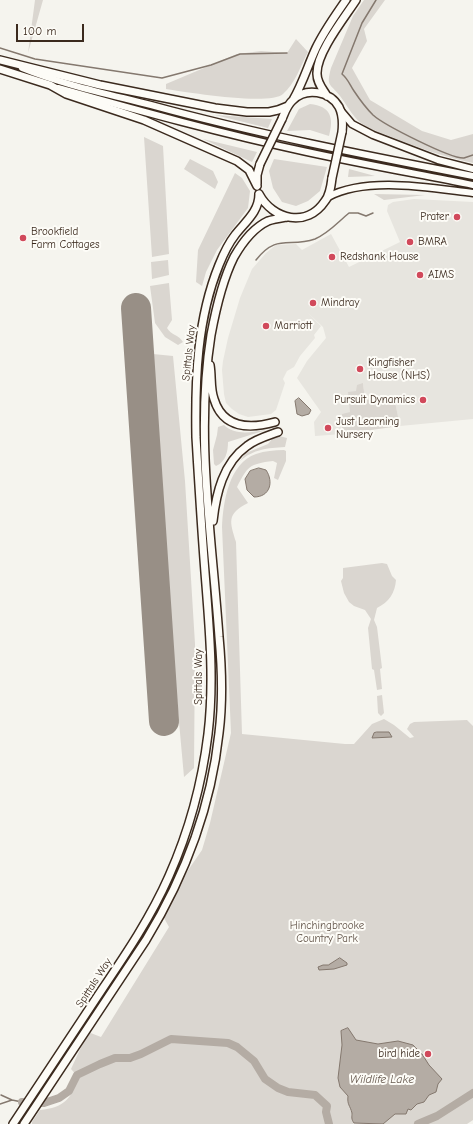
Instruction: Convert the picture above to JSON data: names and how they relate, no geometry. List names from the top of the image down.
{
  "streets": {
    "highway": ["Spittals Way"]
  },
  "water": ["Wildlife Lake"],
  "parks": ["Hinchingbrooke Country Park"],
  "places": [
    "Prater",
    "Brookfield Farm Cottages",
    "BMRA",
    "Redshank House",
    "AIMS",
    "Mindray",
    "Marriott",
    "Kingfisher House (NHS)",
    "Pursuit Dynamics",
    "Just Learning Nursery",
    "bird hide"
  ],
  "scale_bar": "100 m"
}
